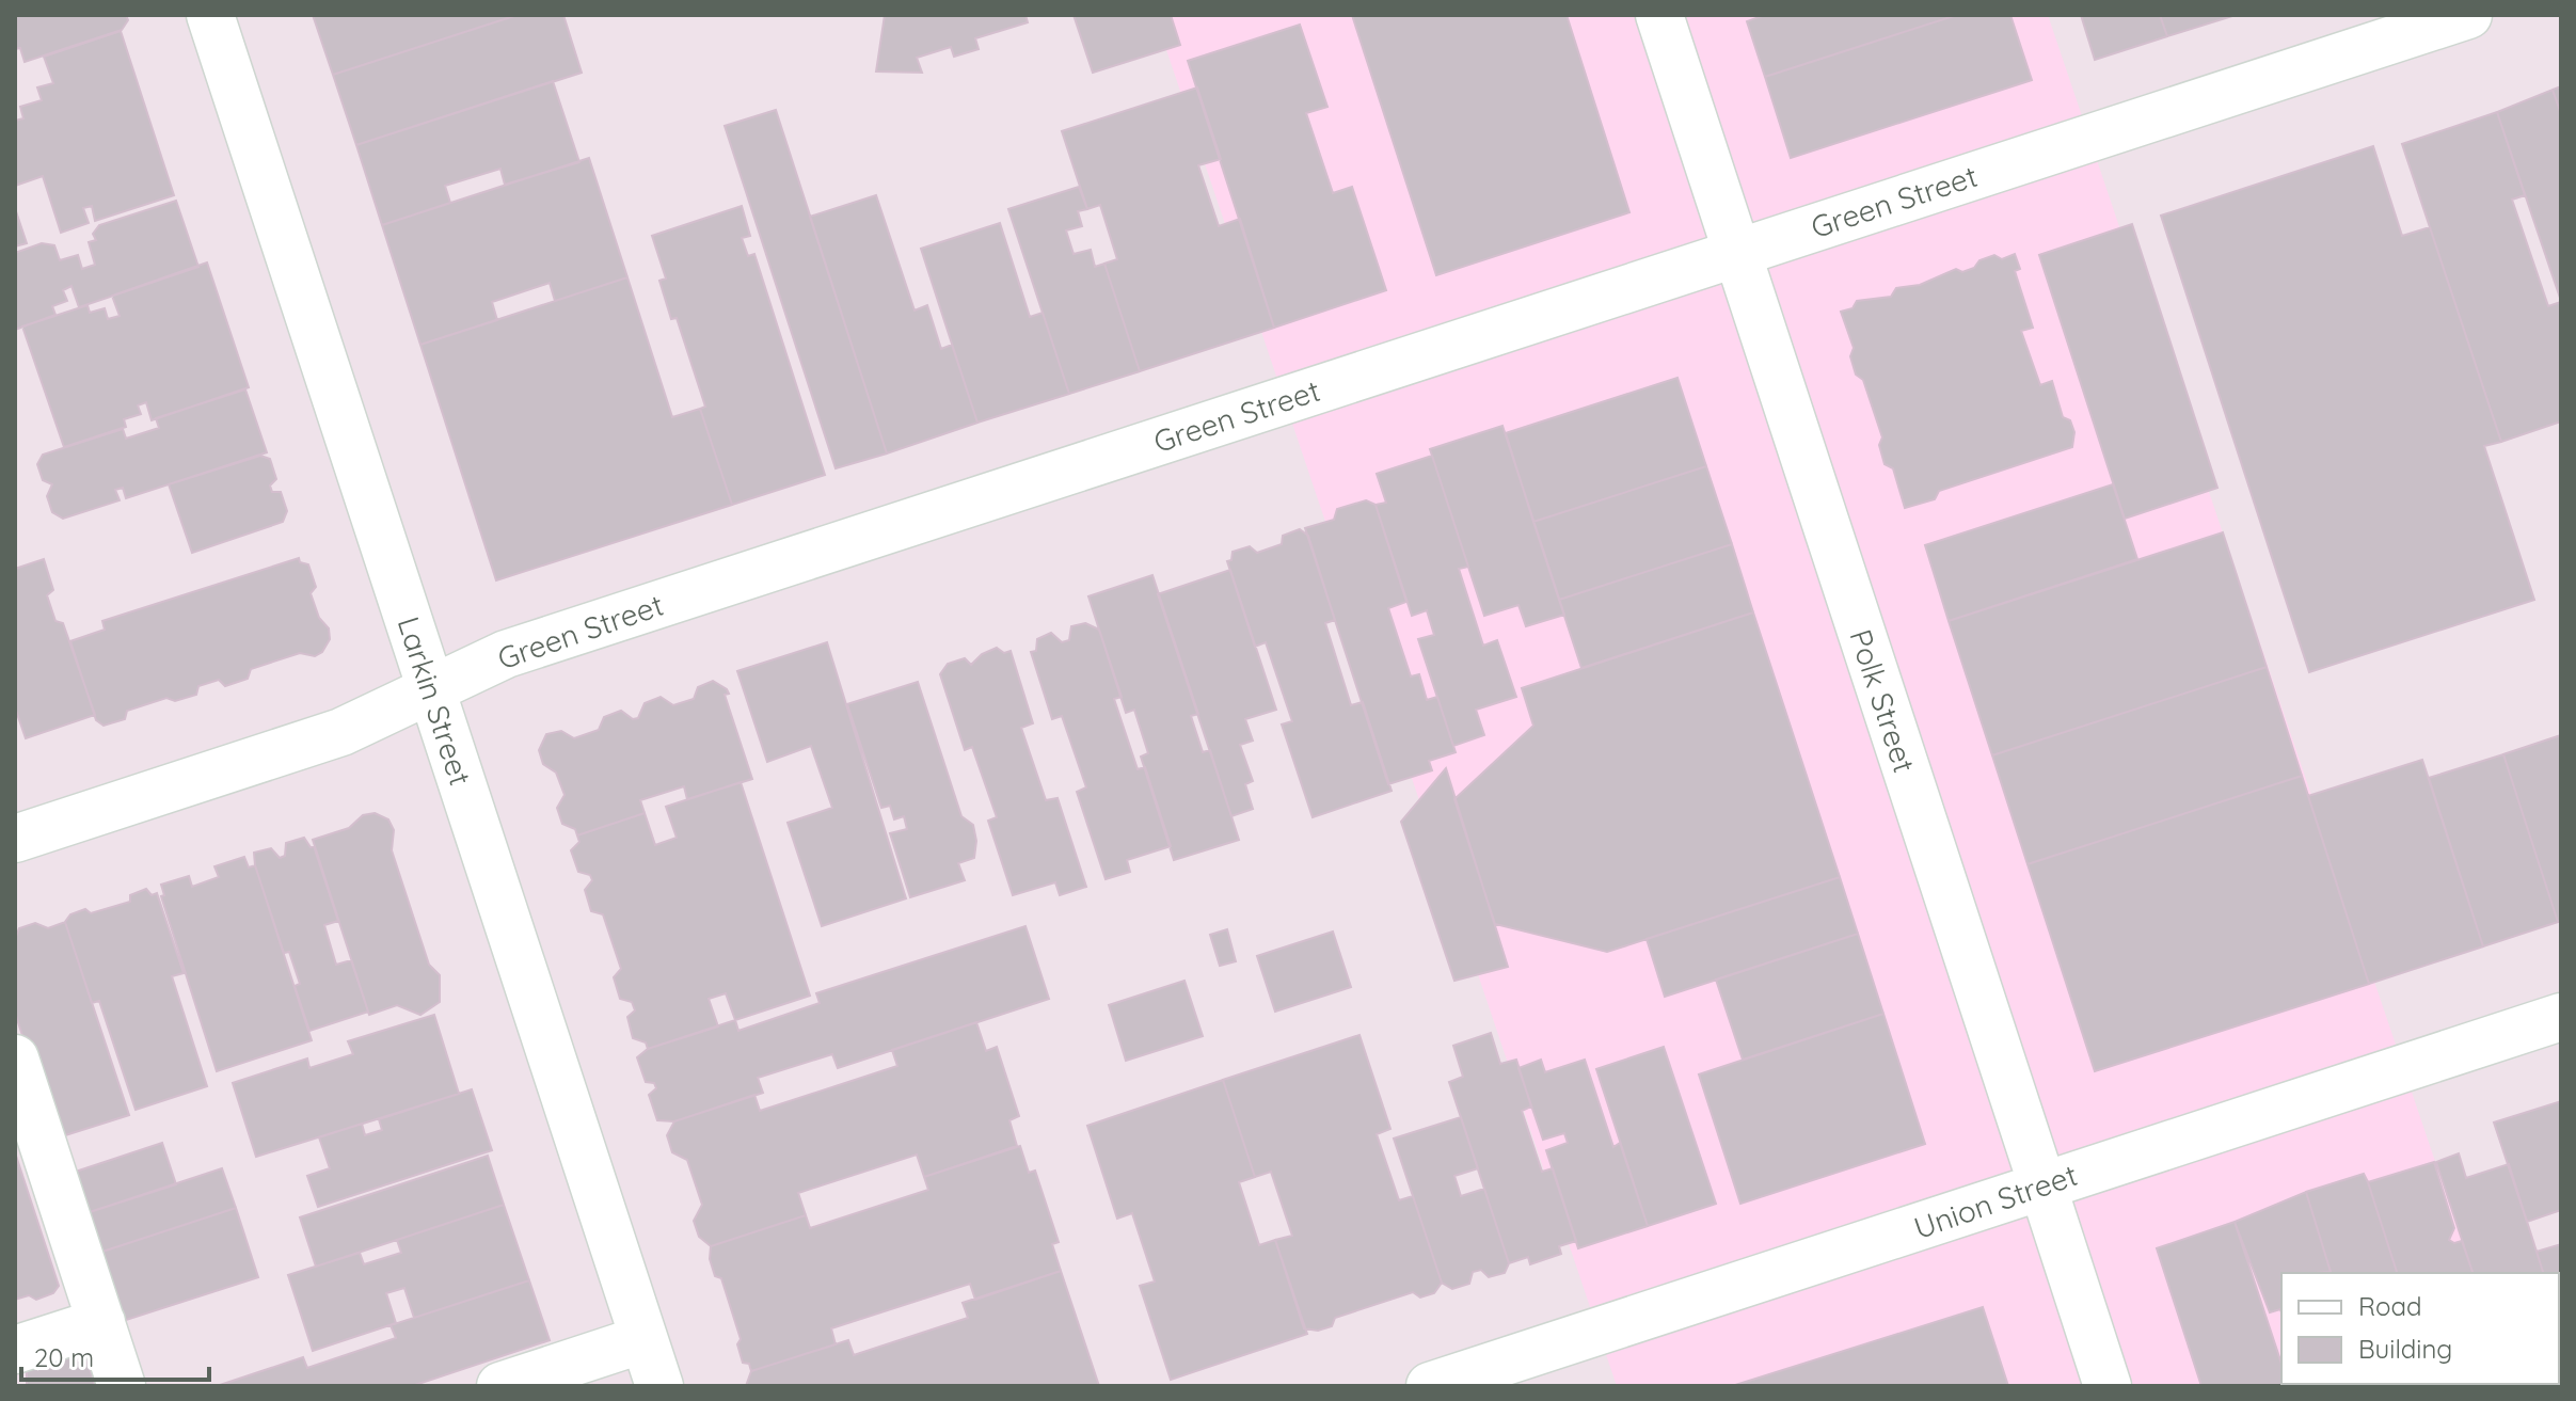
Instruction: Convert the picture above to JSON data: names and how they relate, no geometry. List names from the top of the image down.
{
  "streets": {
    "street": [
      "Green Street",
      "Larkin Street",
      "Polk Street",
      "Union Street"
    ]
  },
  "crossings": [
    ["Green Street", "Larkin Street"],
    ["Green Street", "Polk Street"],
    ["Polk Street", "Union Street"]
  ],
  "legend": ["Road", "Building"],
  "scale_bar": "20 m"
}
